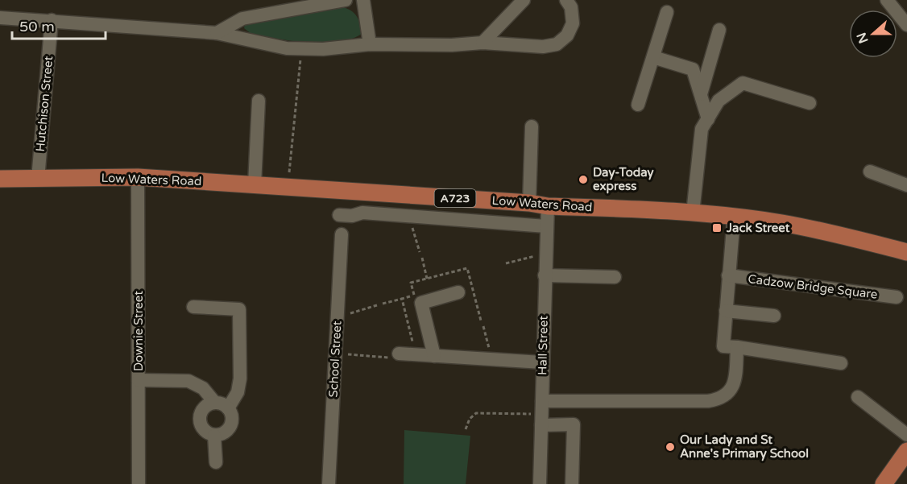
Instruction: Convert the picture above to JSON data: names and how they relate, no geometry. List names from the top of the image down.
{
  "streets": {
    "main road": ["Low Waters Road", "A723"],
    "street": [
      "Hutchison Street",
      "Cadzow Bridge Square",
      "Downie Street",
      "Hall Street",
      "School Street"
    ]
  },
  "crossings": [
    ["Hutchison Street", "Low Waters Road"],
    ["Low Waters Road", "Downie Street"],
    ["Low Waters Road", "Hall Street"]
  ],
  "places": {
    "other": ["Day-Today express", "Our Lady and St Anne's Primary School"],
    "transit": ["Jack Street"]
  },
  "scale_bar": "50 m",
  "north": "left"
}
